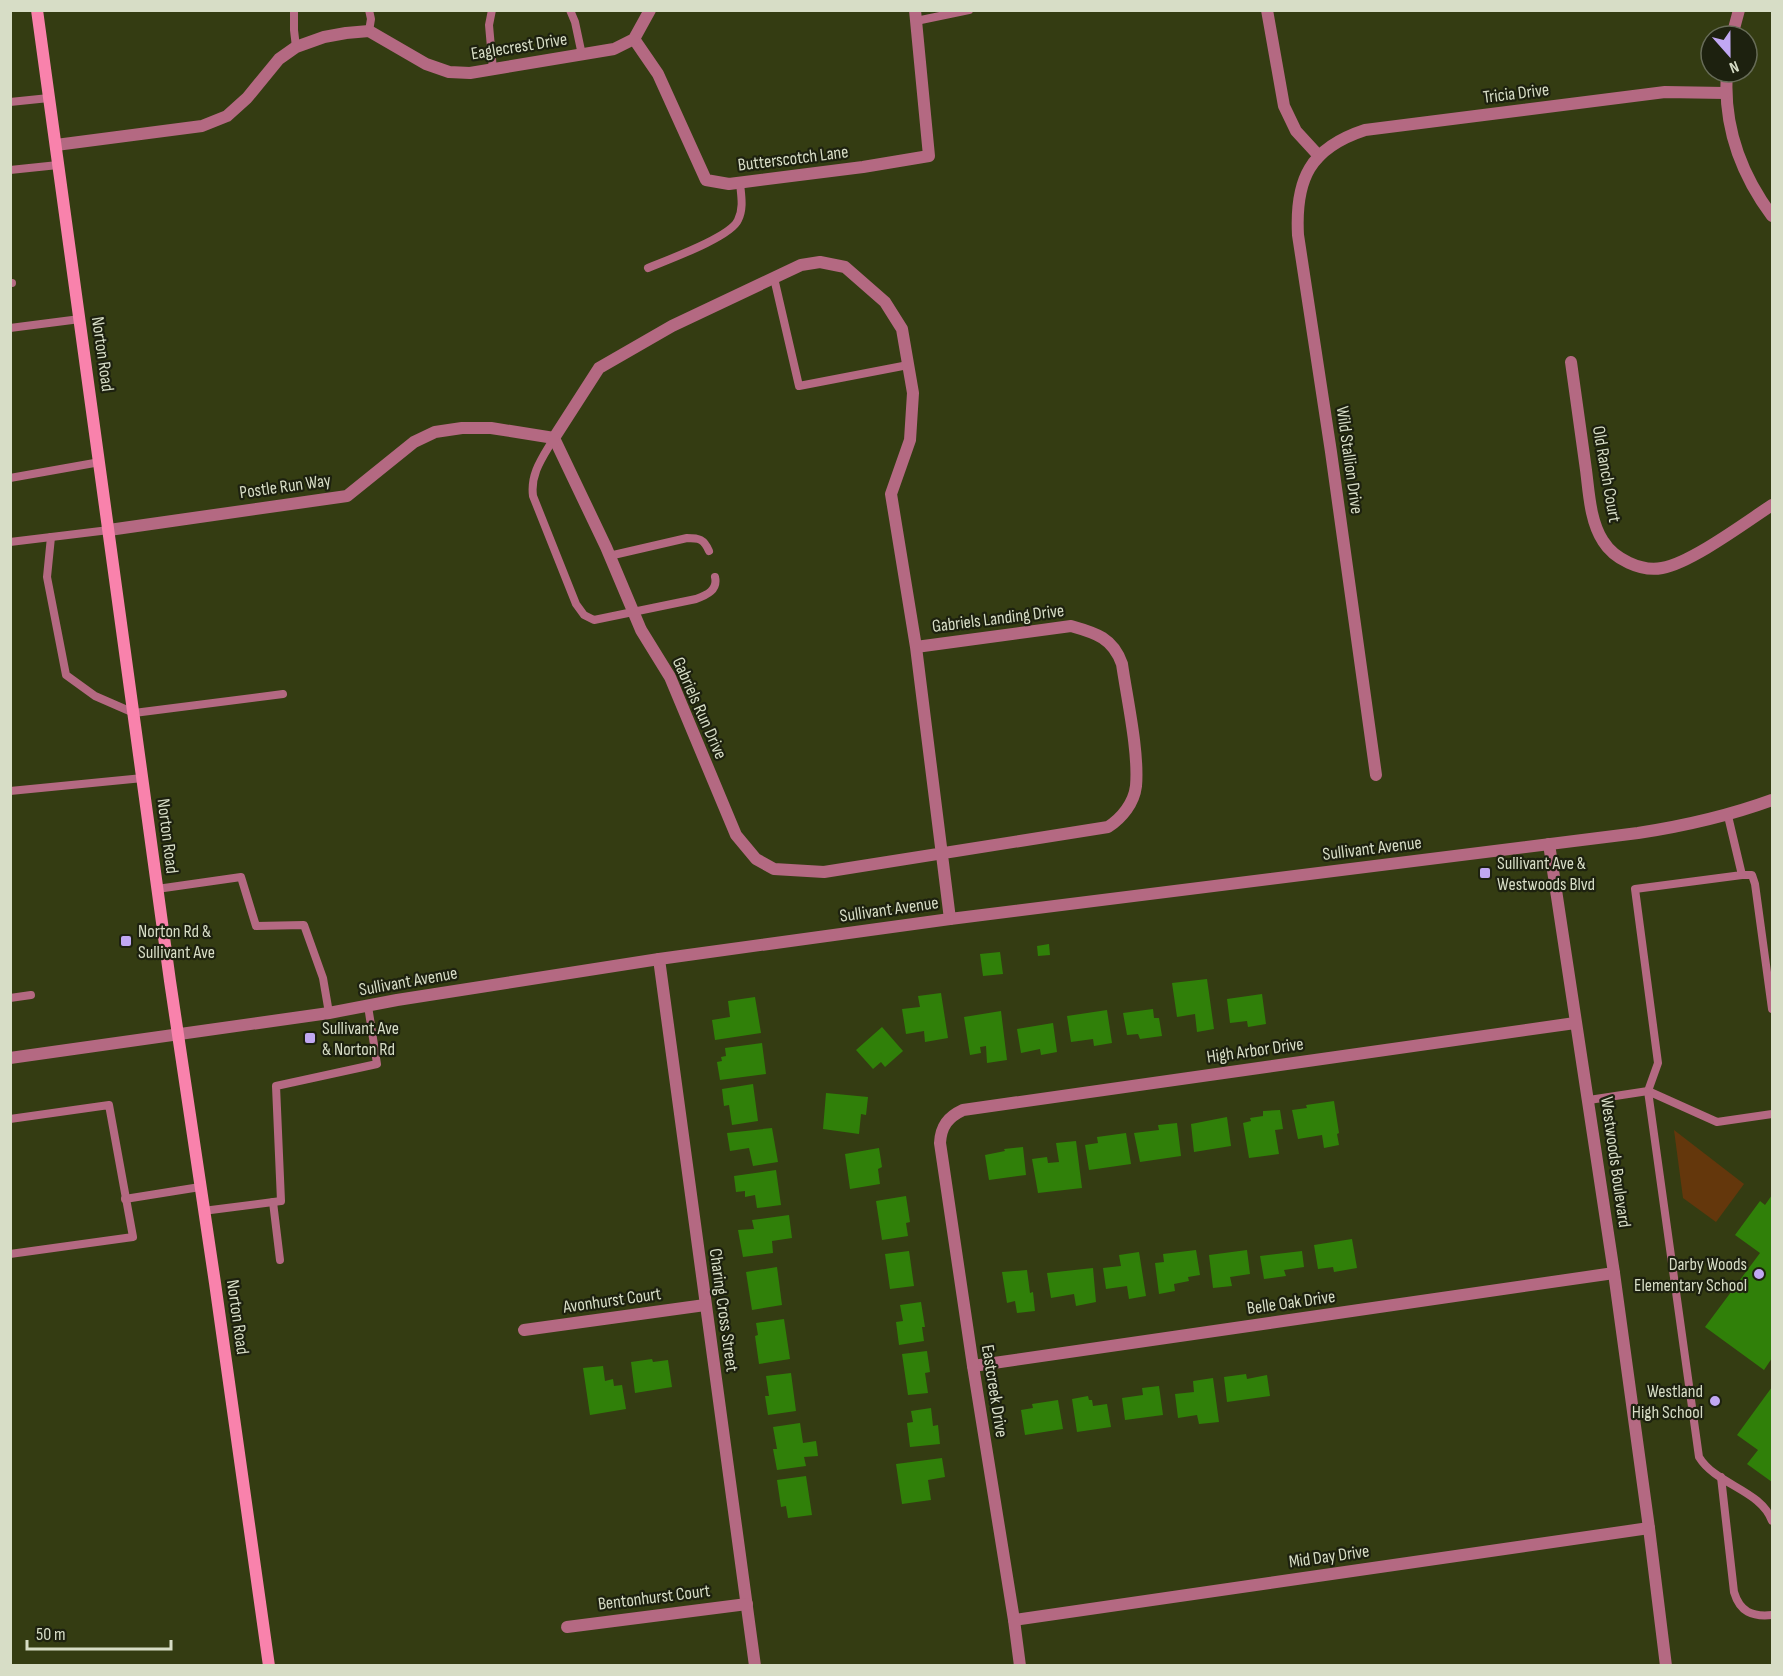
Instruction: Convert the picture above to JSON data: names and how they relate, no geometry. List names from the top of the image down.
{
  "streets": {
    "main road": ["Norton Road"],
    "street": [
      "Eaglecrest Drive",
      "Tricia Drive",
      "Butterscotch Lane",
      "Wild Stallion Drive",
      "Old Ranch Court",
      "Postle Run Way",
      "Gabriels Landing Drive",
      "Gabriels Run Drive",
      "Sullivant Avenue",
      "High Arbor Drive",
      "Westwoods Boulevard",
      "Avonhurst Court",
      "Belle Oak Drive",
      "Charing Cross Street",
      "Eastcreek Drive",
      "Mid Day Drive",
      "Bentonhurst Court"
    ]
  },
  "crossings": [
    ["Eaglecrest Drive", "Butterscotch Lane"],
    ["Tricia Drive", "Wild Stallion Drive"],
    ["Norton Road", "Postle Run Way"],
    ["Norton Road", "Sullivant Avenue"],
    ["Postle Run Way", "Gabriels Run Drive"],
    ["Gabriels Landing Drive", "Gabriels Run Drive"],
    ["Gabriels Landing Drive", "Sullivant Avenue"],
    ["Sullivant Avenue", "Westwoods Boulevard"],
    ["Sullivant Avenue", "Charing Cross Street"],
    ["High Arbor Drive", "Westwoods Boulevard"],
    ["High Arbor Drive", "Eastcreek Drive"],
    ["Westwoods Boulevard", "Belle Oak Drive"],
    ["Westwoods Boulevard", "Mid Day Drive"],
    ["Avonhurst Court", "Charing Cross Street"],
    ["Belle Oak Drive", "Eastcreek Drive"],
    ["Charing Cross Street", "Bentonhurst Court"],
    ["Eastcreek Drive", "Mid Day Drive"]
  ],
  "places": {
    "transit": ["Sullivant Ave & Westwoods Blvd", "Norton Rd & Sullivant Ave", "Sullivant Ave & Norton Rd"],
    "other": ["Darby Woods Elementary School", "Westland High School"]
  },
  "scale_bar": "50 m",
  "north": "bottom"
}
